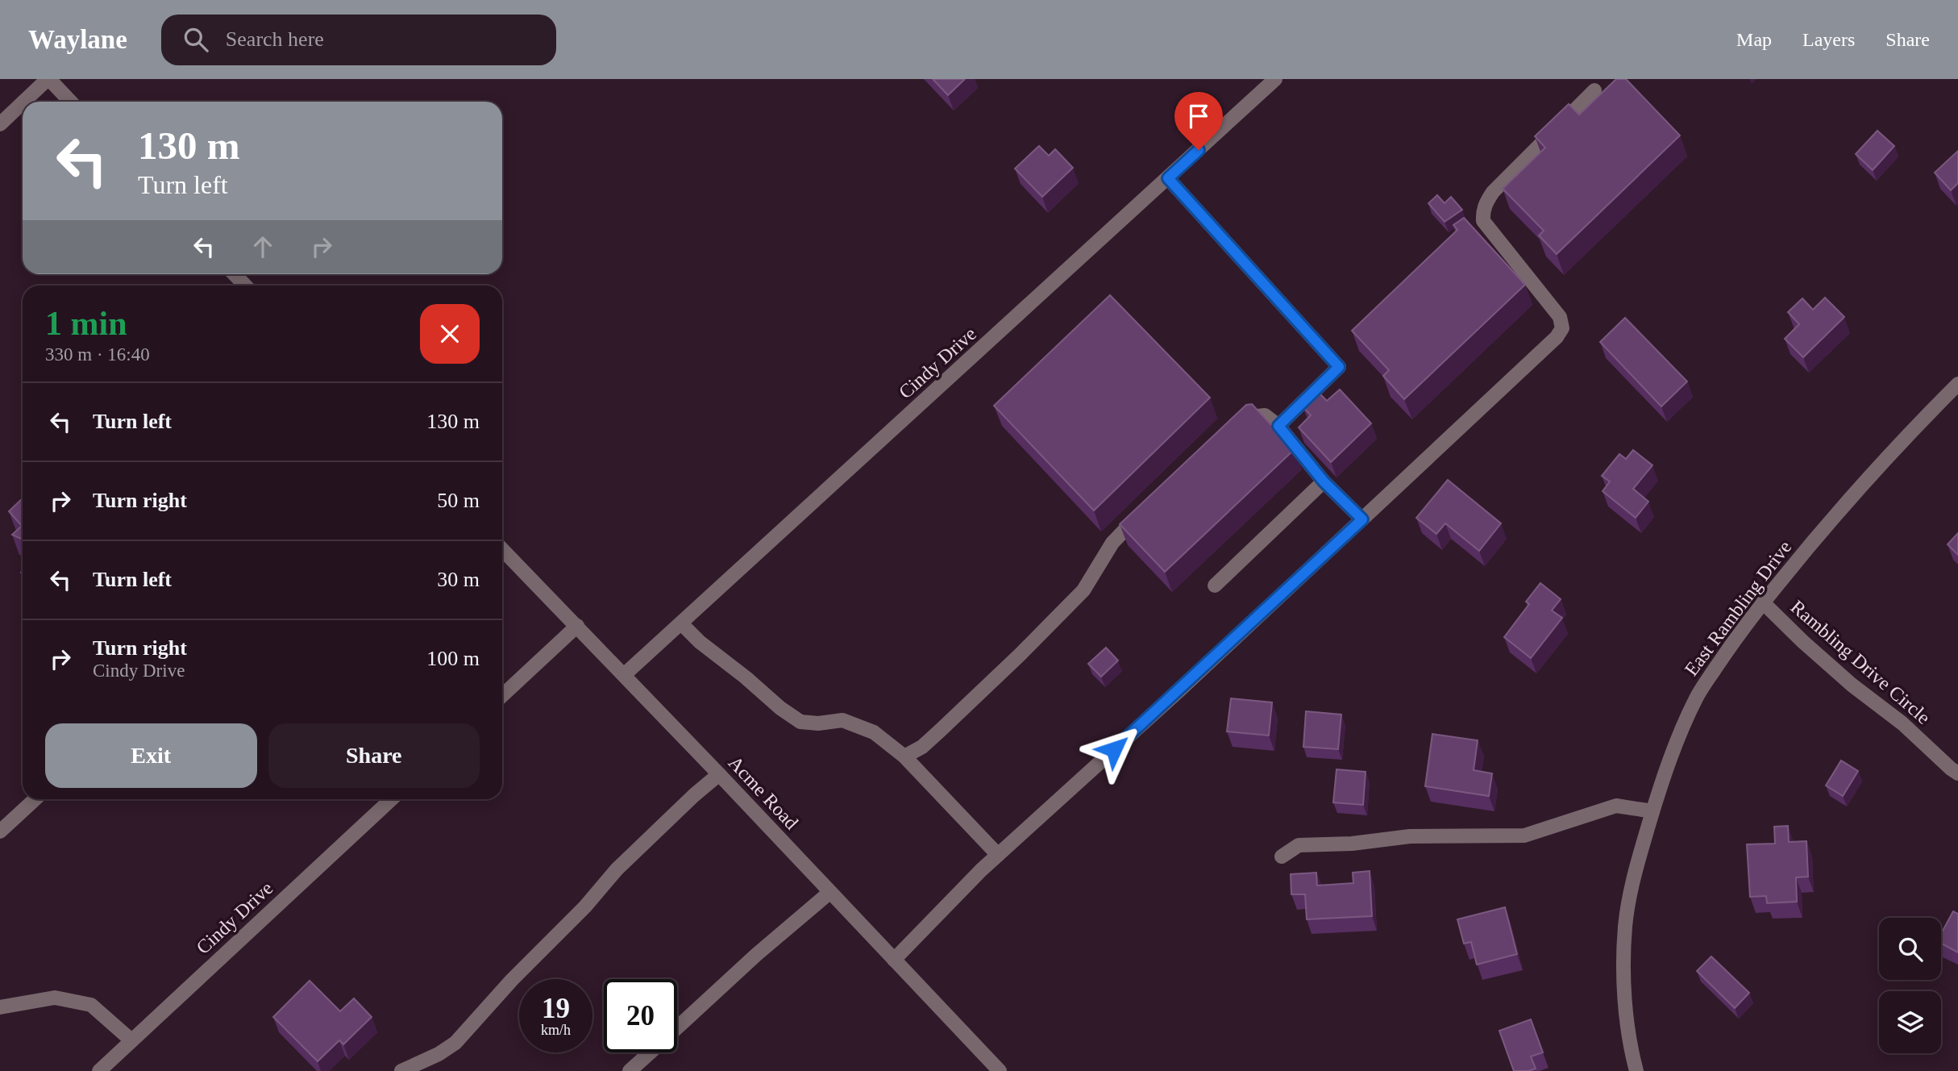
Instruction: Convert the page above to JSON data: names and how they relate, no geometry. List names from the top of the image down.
{
  "streets": {
    "street": [
      "Cindy Drive",
      "East Rambling Drive",
      "Rambling Drive Circle",
      "Acme Road"
    ]
  },
  "crossings": [
    ["Cindy Drive", "Acme Road"],
    ["East Rambling Drive", "Rambling Drive Circle"]
  ],
  "page": {
    "header": "Waylane",
    "search": "Search here",
    "nav": ["Map", "Layers", "Share"],
    "turn": ["130 m", "Turn left"],
    "heading": ["1 min", "330 m · 16:40"],
    "list": [
      {
        "name": "Turn left",
        "value": "130 m"
      },
      {
        "name": "Turn right",
        "value": "50 m"
      },
      {
        "name": "Turn left",
        "value": "30 m"
      },
      {
        "name": "Turn right",
        "note": "Cindy Drive",
        "value": "100 m"
      }
    ],
    "buttons": ["Exit", "Share"],
    "speed": "19 km/h",
    "limit": "20"
  }
}
